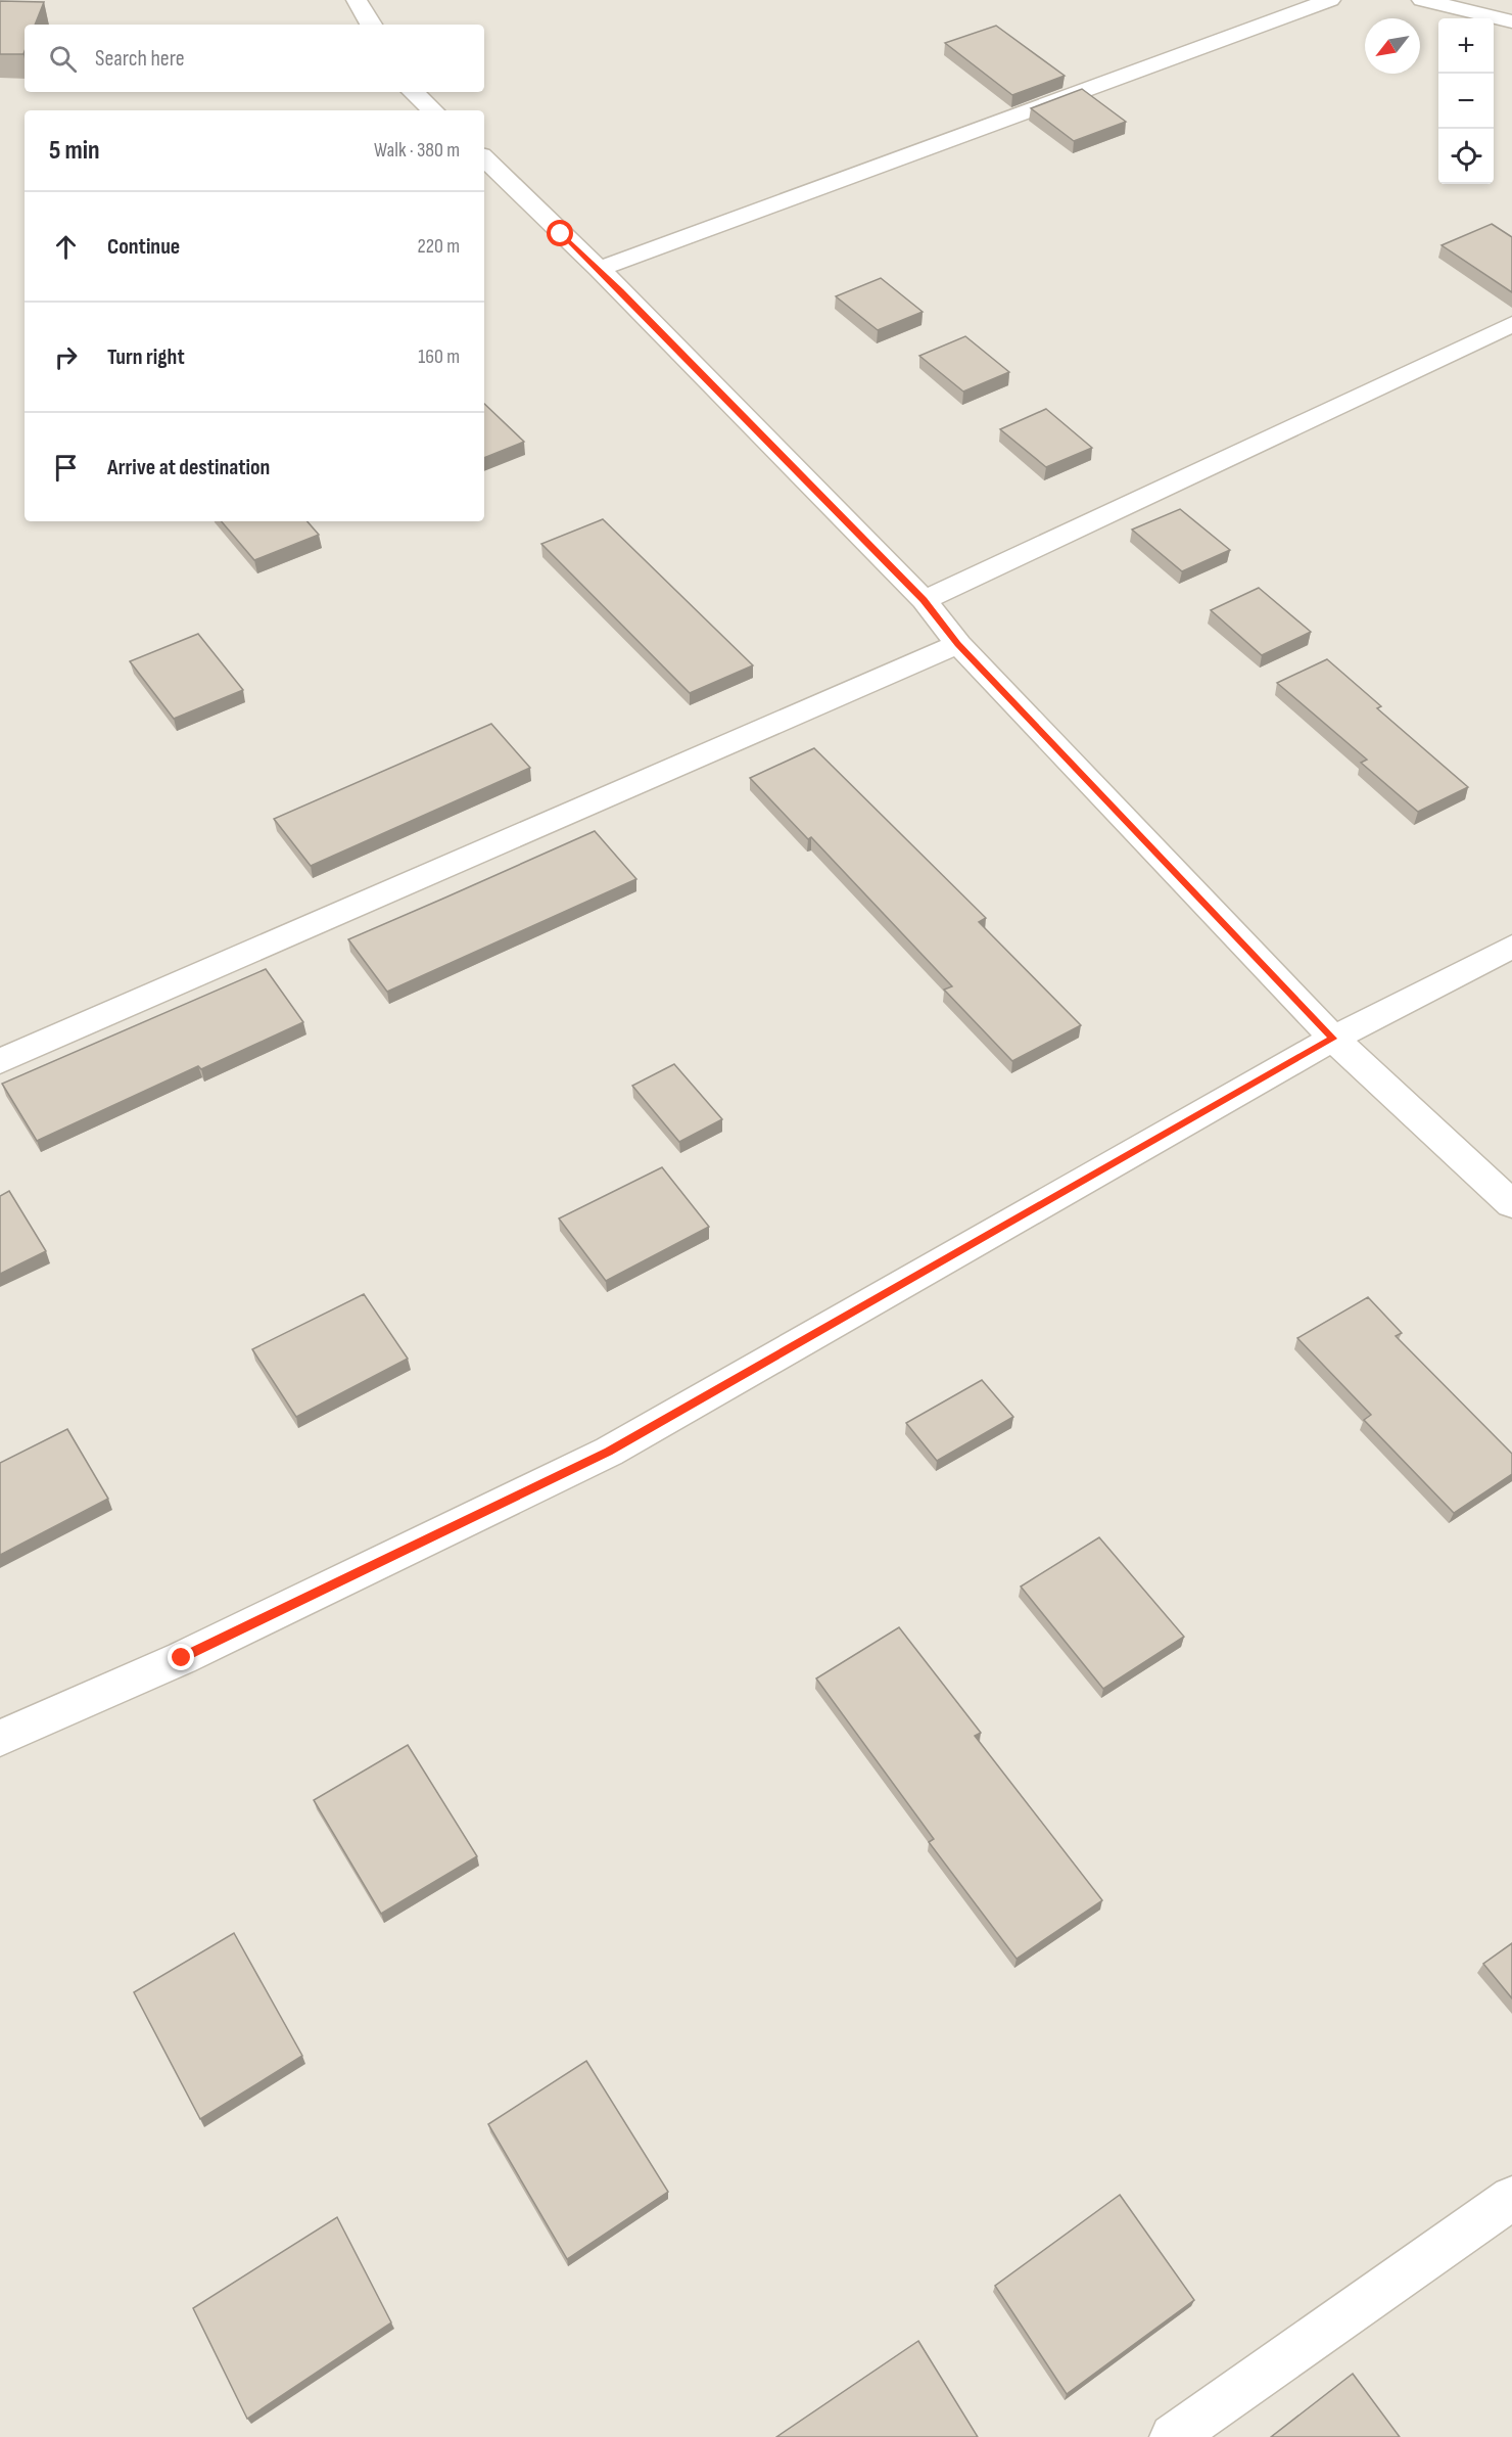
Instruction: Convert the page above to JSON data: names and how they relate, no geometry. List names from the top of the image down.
{
  "north": "bottom left",
  "page": {
    "map_buttons": ["+", "−"],
    "search": "Search here",
    "heading": ["5 min", "Walk · 380 m"],
    "list": [
      ["Continue", "220 m"],
      ["Turn right", "160 m"],
      "Arrive at destination"
    ]
  }
}
